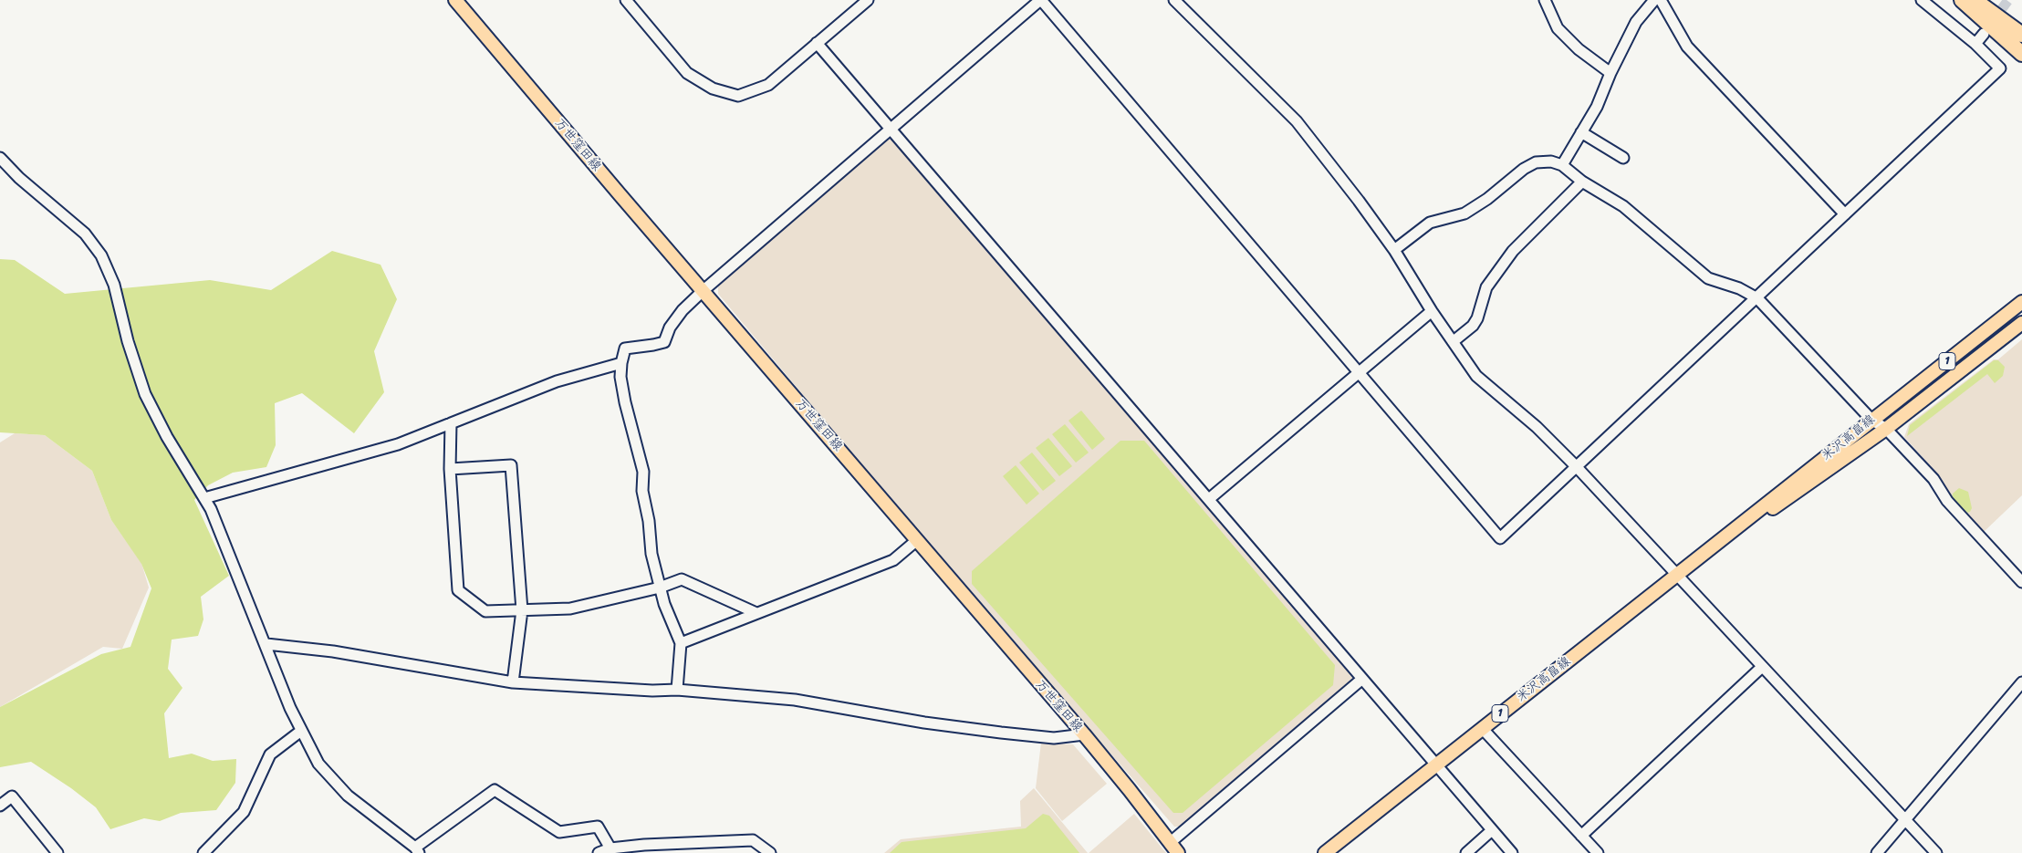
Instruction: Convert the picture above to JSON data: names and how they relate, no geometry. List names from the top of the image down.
{
  "streets": {
    "main road": ["万世窪田線", "1", "米沢高畠線"]
  }
}
